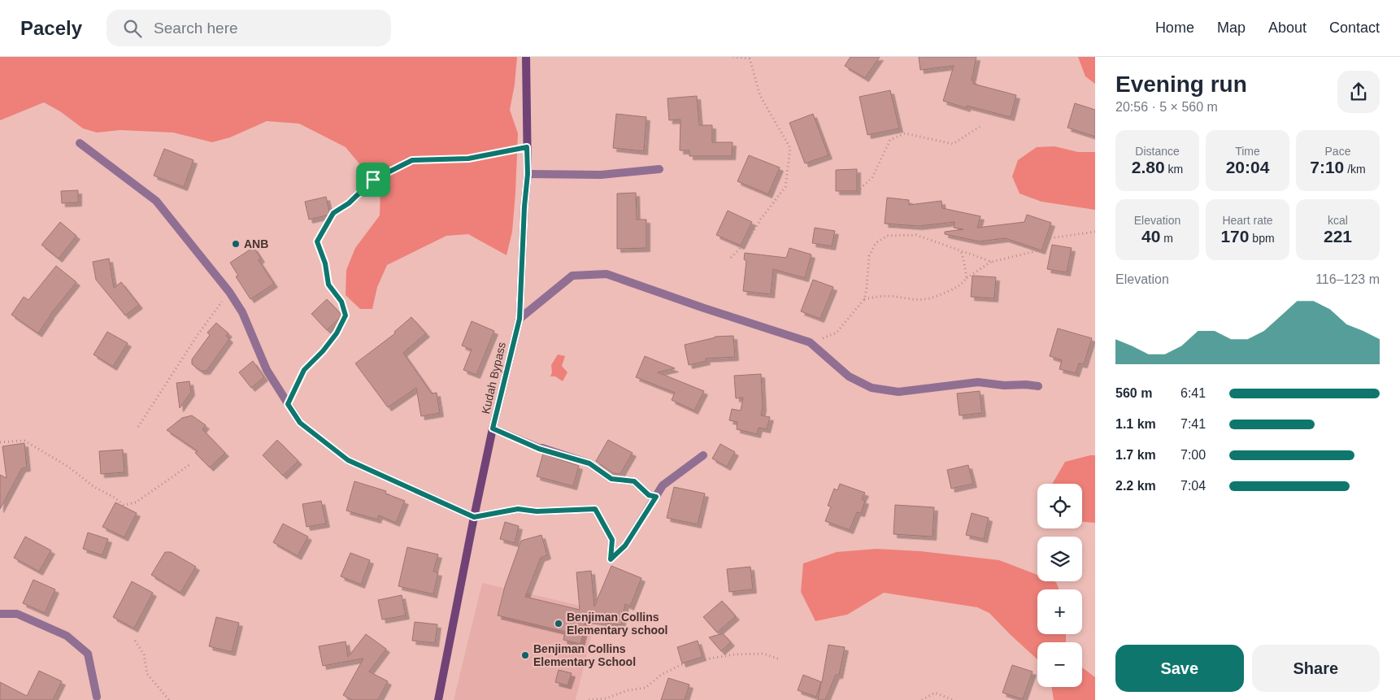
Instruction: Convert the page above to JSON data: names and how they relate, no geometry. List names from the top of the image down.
{
  "streets": {
    "street": ["Kudah Bypass"]
  },
  "places": ["ANB", "Benjiman Collins Elementary school", "Benjiman Collins Elementary School"],
  "page": {
    "header": "Pacely",
    "search": "Search here",
    "nav": [
      "Home",
      "Map",
      "About",
      "Contact"
    ],
    "heading": ["Evening run", "20:56 · 5 × 560 m"],
    "stats": [
      ["Distance", "2.80 km"],
      ["Time", "20:04"],
      ["Pace", "7:10 /km"],
      ["Elevation", "40 m"],
      ["Heart rate", "170 bpm"],
      ["kcal", "221"]
    ],
    "chart": ["Elevation", "116–123 m"],
    "list": [
      {
        "name": "560 m",
        "note": "6:41"
      },
      {
        "name": "1.1 km",
        "note": "7:41"
      },
      {
        "name": "1.7 km",
        "note": "7:00"
      },
      {
        "name": "2.2 km",
        "note": "7:04"
      }
    ],
    "map_buttons": ["+", "−"],
    "buttons": ["Save", "Share"]
  }
}
